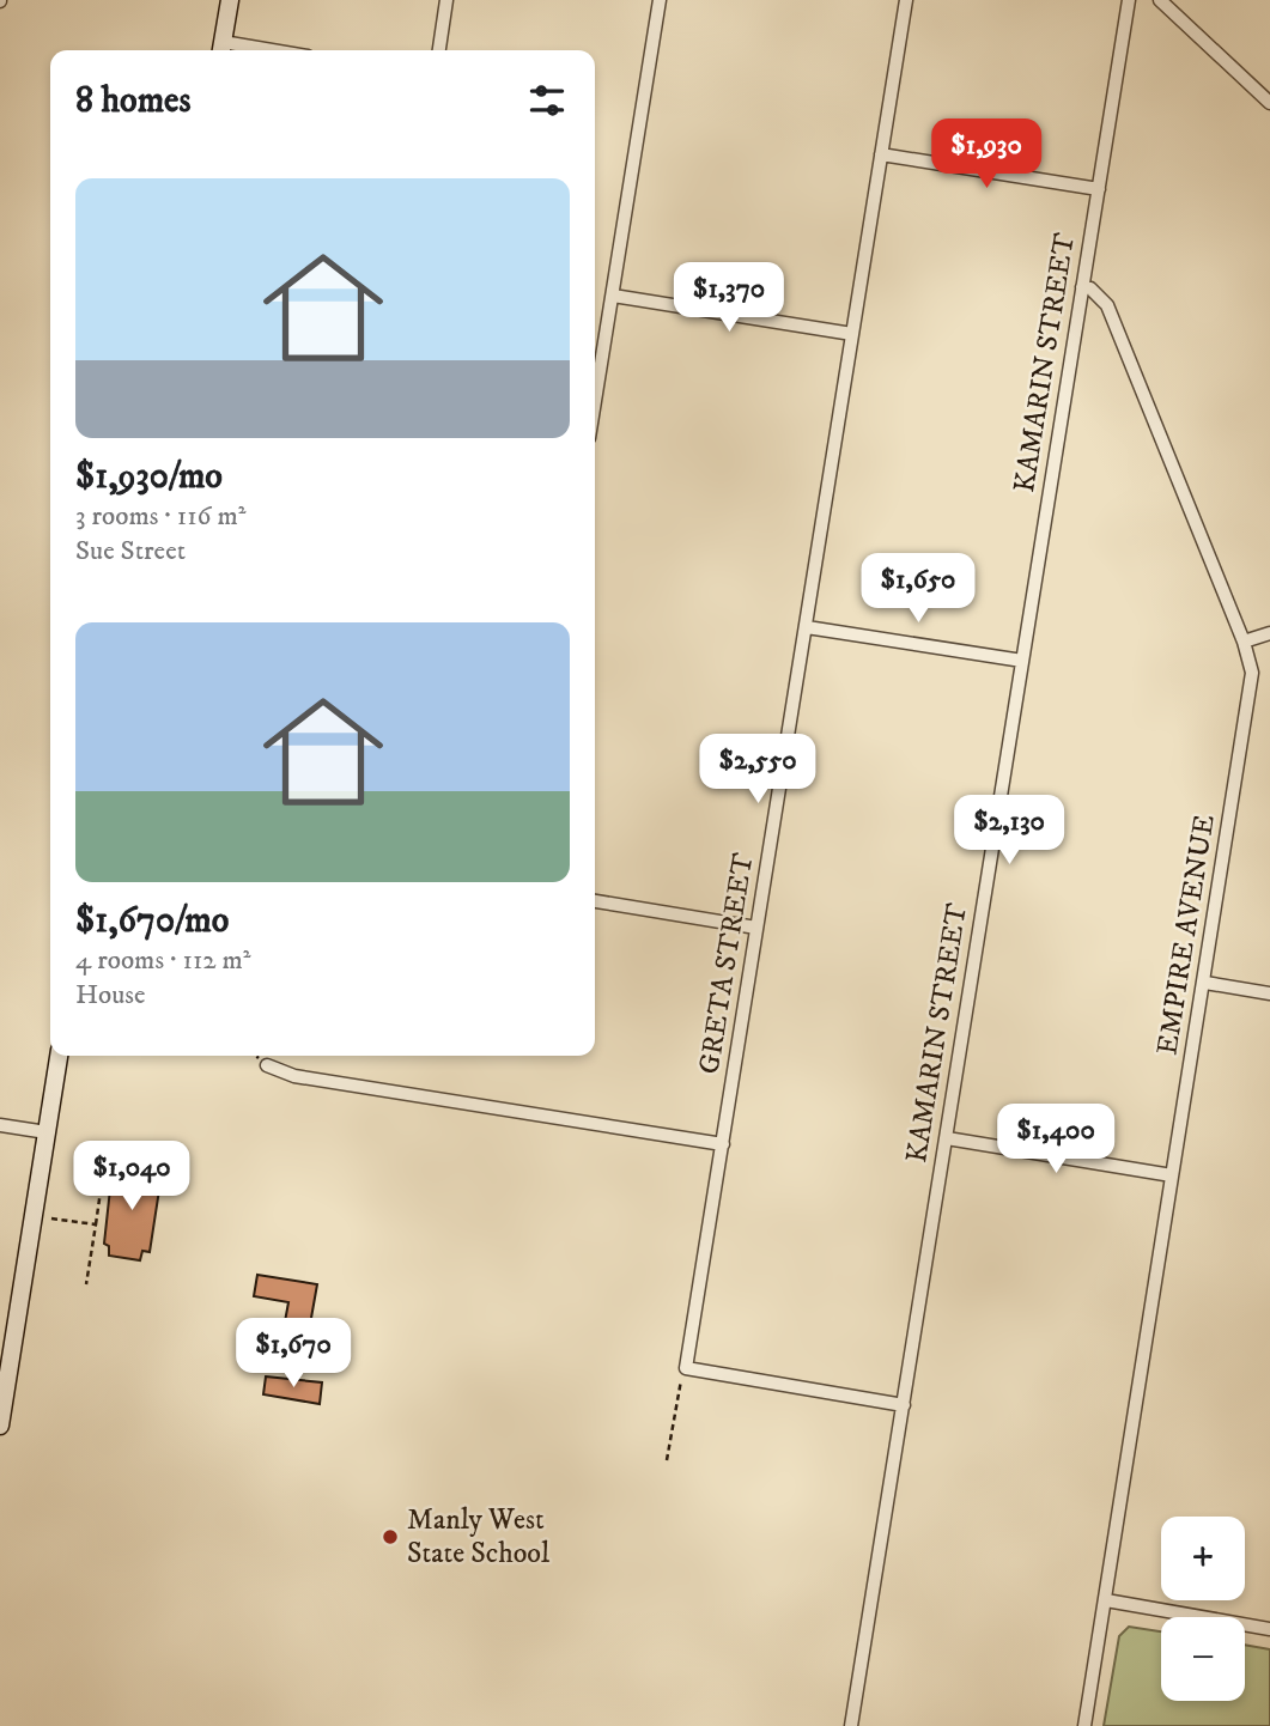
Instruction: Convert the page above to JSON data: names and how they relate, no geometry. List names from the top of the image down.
{
  "streets": {
    "street": ["KAMARIN STREET", "EMPIRE AVENUE", "GRETA STREET"]
  },
  "crossings": [
    ["KAMARIN STREET", "EMPIRE AVENUE"]
  ],
  "places": ["Manly West State School"],
  "page": {
    "heading": "8 homes",
    "price": [
      "$1,930",
      "$1,370",
      "$1,650",
      "$2,550",
      "$2,130",
      "$1,400",
      "$1,040",
      "$1,670"
    ],
    "list": [
      {
        "name": "$1,930/mo",
        "note": "3 rooms · 116 m² · Sue Street"
      },
      {
        "name": "$1,670/mo",
        "note": "4 rooms · 112 m² · House"
      }
    ],
    "map_buttons": ["+", "−"]
  }
}
